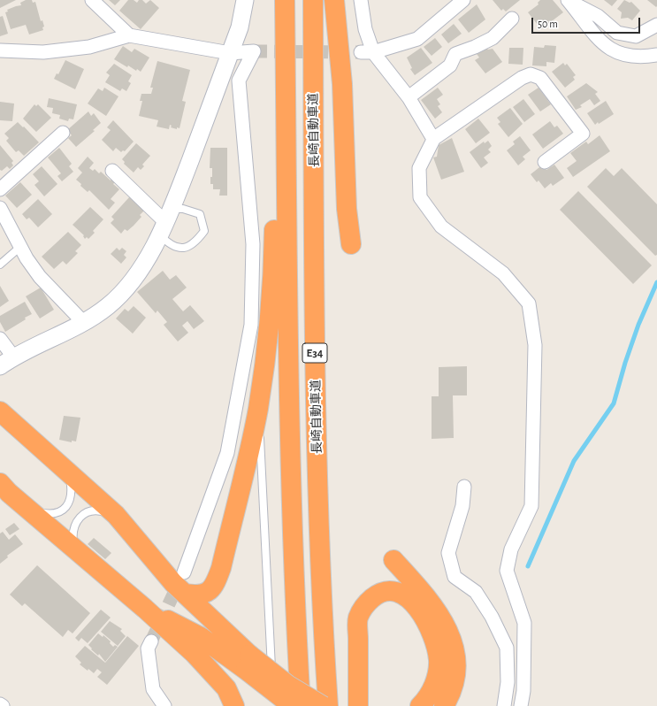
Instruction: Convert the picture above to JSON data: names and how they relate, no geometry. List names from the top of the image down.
{
  "streets": {
    "highway": ["長崎自動車道", "E34"]
  },
  "scale_bar": "50 m"
}
